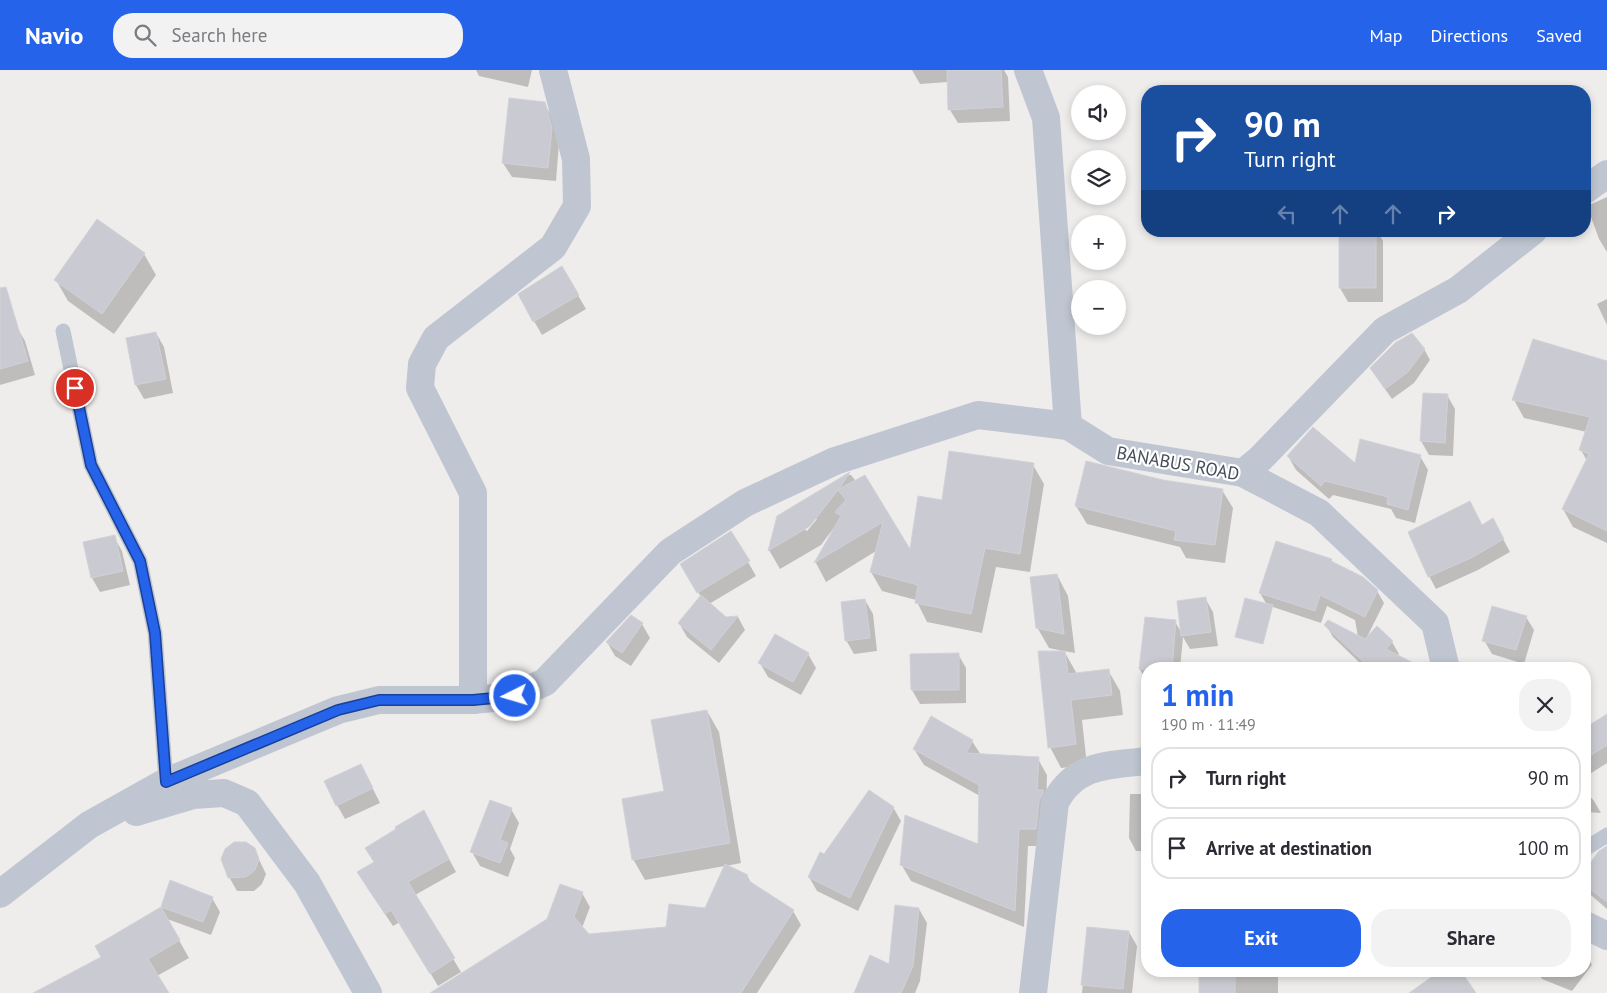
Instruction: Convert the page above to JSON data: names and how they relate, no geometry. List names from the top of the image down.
{
  "streets": {
    "street": ["BANABUS ROAD"]
  },
  "page": {
    "header": "Navio",
    "search": "Search here",
    "nav": ["Map", "Directions", "Saved"],
    "map_buttons": ["+", "−"],
    "turn": ["90 m", "Turn right"],
    "heading": ["1 min", "190 m · 11:49"],
    "list": [
      {
        "name": "Turn right",
        "value": "90 m"
      },
      {
        "name": "Arrive at destination",
        "value": "100 m"
      }
    ],
    "buttons": ["Exit", "Share"]
  }
}
